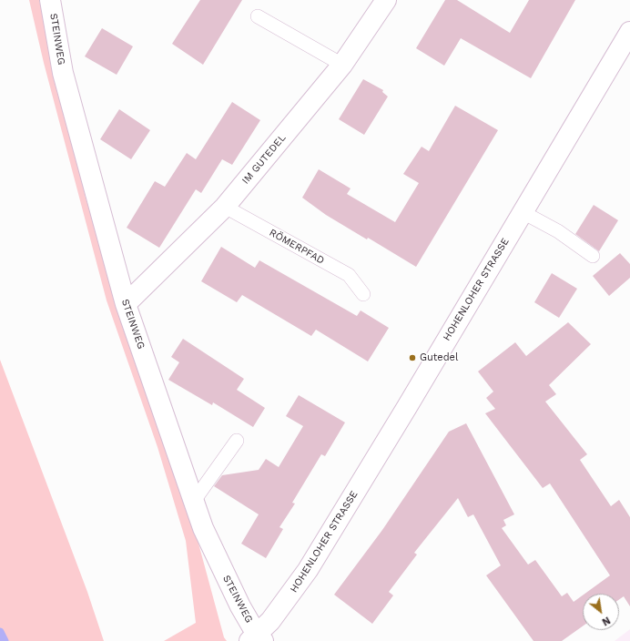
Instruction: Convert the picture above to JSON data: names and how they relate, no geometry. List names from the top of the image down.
{
  "streets": {
    "street": ["STEINWEG", "IM GUTEDEL", "HOHENLOHER STRASSE"],
    "lane": ["RÖMERPFAD"]
  },
  "crossings": [
    ["STEINWEG", "IM GUTEDEL"],
    ["STEINWEG", "HOHENLOHER STRASSE"],
    ["IM GUTEDEL", "RÖMERPFAD"]
  ],
  "places": ["Gutedel"],
  "north": "bottom right"
}
